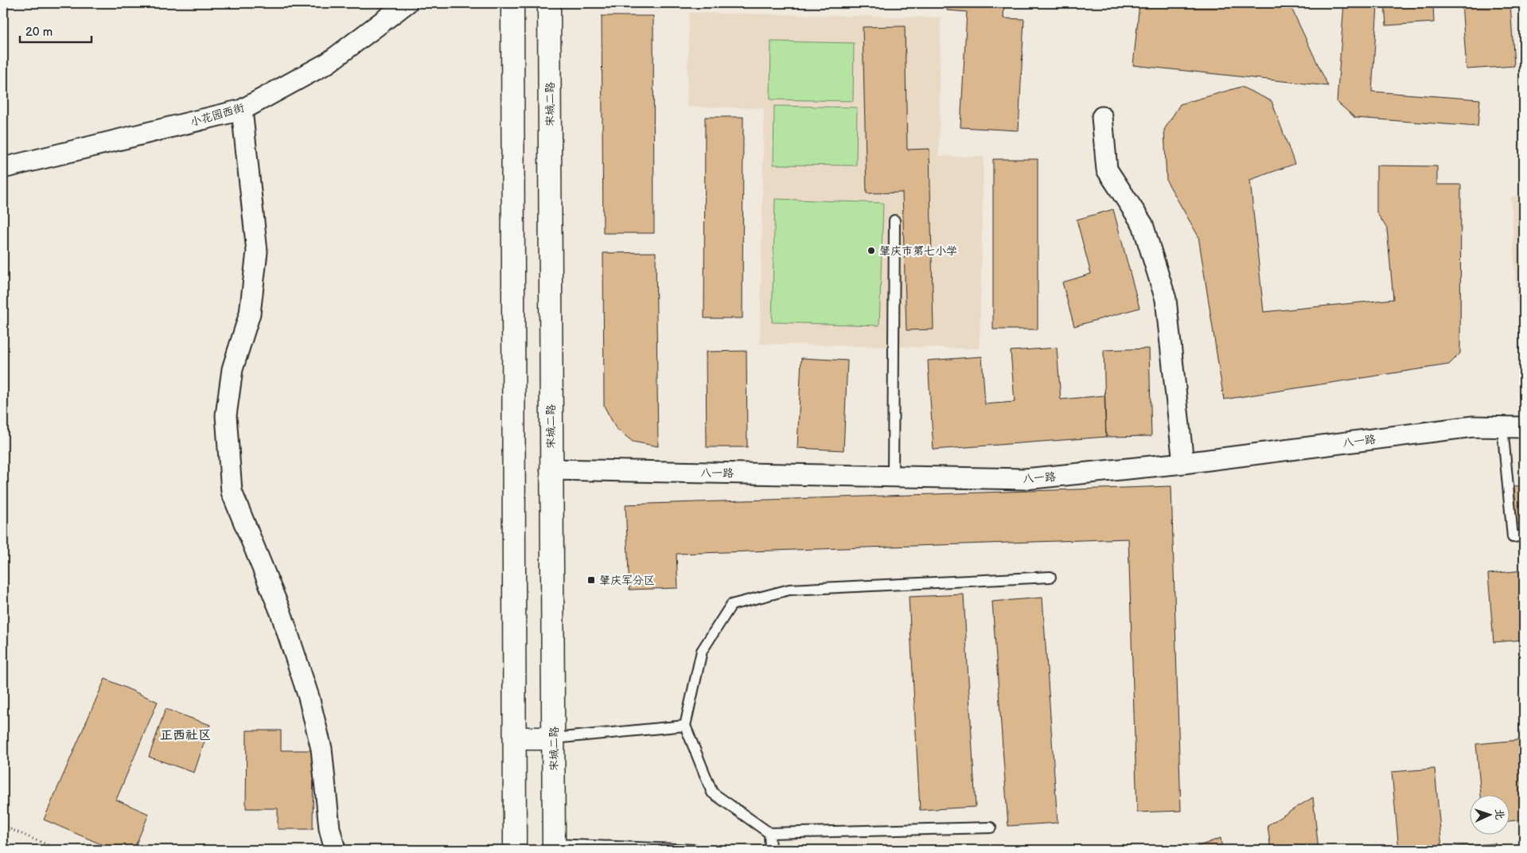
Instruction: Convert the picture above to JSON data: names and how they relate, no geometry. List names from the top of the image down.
{
  "streets": {
    "main road": ["宋城二路"],
    "street": ["小花园西街", "八一路"]
  },
  "crossings": [
    ["宋城二路", "八一路"]
  ],
  "districts": ["正西社区"],
  "places": {
    "other": ["肇庆市第七小学"],
    "transit": ["肇庆军分区"]
  },
  "scale_bar": "20 m",
  "north": "right"
}
